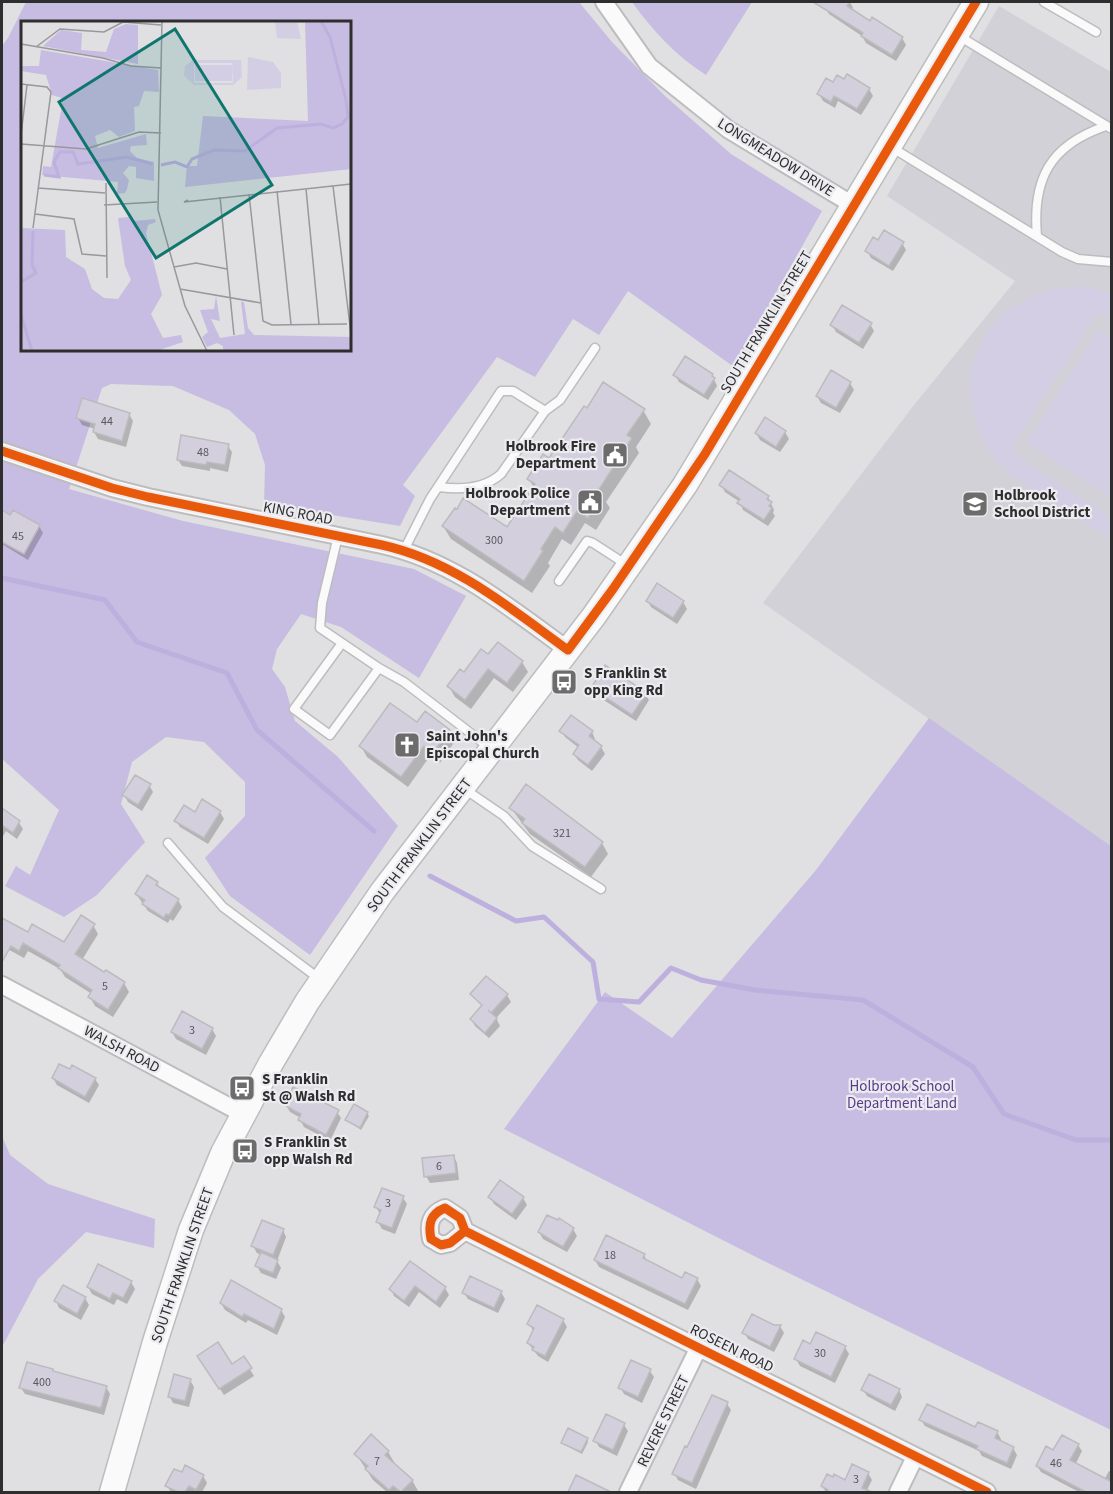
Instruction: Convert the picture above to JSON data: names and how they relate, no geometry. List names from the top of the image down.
{
  "streets": {
    "main road": ["SOUTH FRANKLIN STREET"],
    "street": [
      "LONGMEADOW DRIVE",
      "KING ROAD",
      "WALSH ROAD",
      "ROSEEN ROAD",
      "REVERE STREET"
    ]
  },
  "crossings": [
    ["LONGMEADOW DRIVE", "SOUTH FRANKLIN STREET"],
    ["SOUTH FRANKLIN STREET", "KING ROAD"],
    ["SOUTH FRANKLIN STREET", "WALSH ROAD"],
    ["ROSEEN ROAD", "REVERE STREET"]
  ],
  "parks": ["Holbrook School Department Land"],
  "places": {
    "public building": ["Holbrook Fire Department", "Holbrook Police Department"],
    "school or university": ["Holbrook School District"],
    "bus stop": ["S Franklin St opp King Rd", "S Franklin St @ Walsh Rd", "S Franklin St opp Walsh Rd"],
    "church": ["Saint John's Episcopal Church"]
  },
  "house_numbers": [
    "44",
    "48",
    "45",
    "300",
    "321",
    "5",
    "3",
    "6",
    "3",
    "18",
    "30",
    "400",
    "7",
    "46",
    "3"
  ]
}
